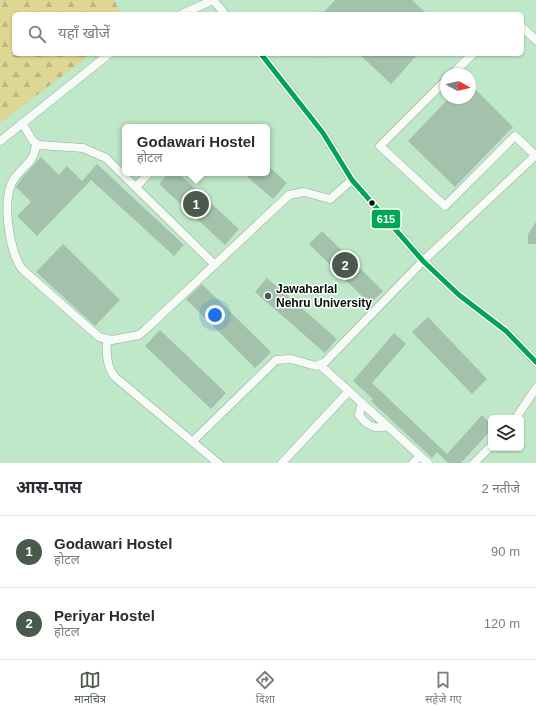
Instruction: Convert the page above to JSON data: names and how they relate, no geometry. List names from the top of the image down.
{
  "places": ["Jawaharlal Nehru University"],
  "lines": ["transit line 615"],
  "north": "right",
  "page": {
    "search": "यहाँ खोजें",
    "popup": ["Godawari Hostel", "होटल"],
    "pins": ["1", "2"],
    "heading": ["आस-पास", "2 नतीजे"],
    "list": [
      {
        "mark": "1",
        "name": "Godawari Hostel",
        "note": "होटल",
        "value": "90 m"
      },
      {
        "mark": "2",
        "name": "Periyar Hostel",
        "note": "होटल",
        "value": "120 m"
      }
    ],
    "nav": ["मानचित्र", "दिशा", "सहेजे गए"]
  }
}
